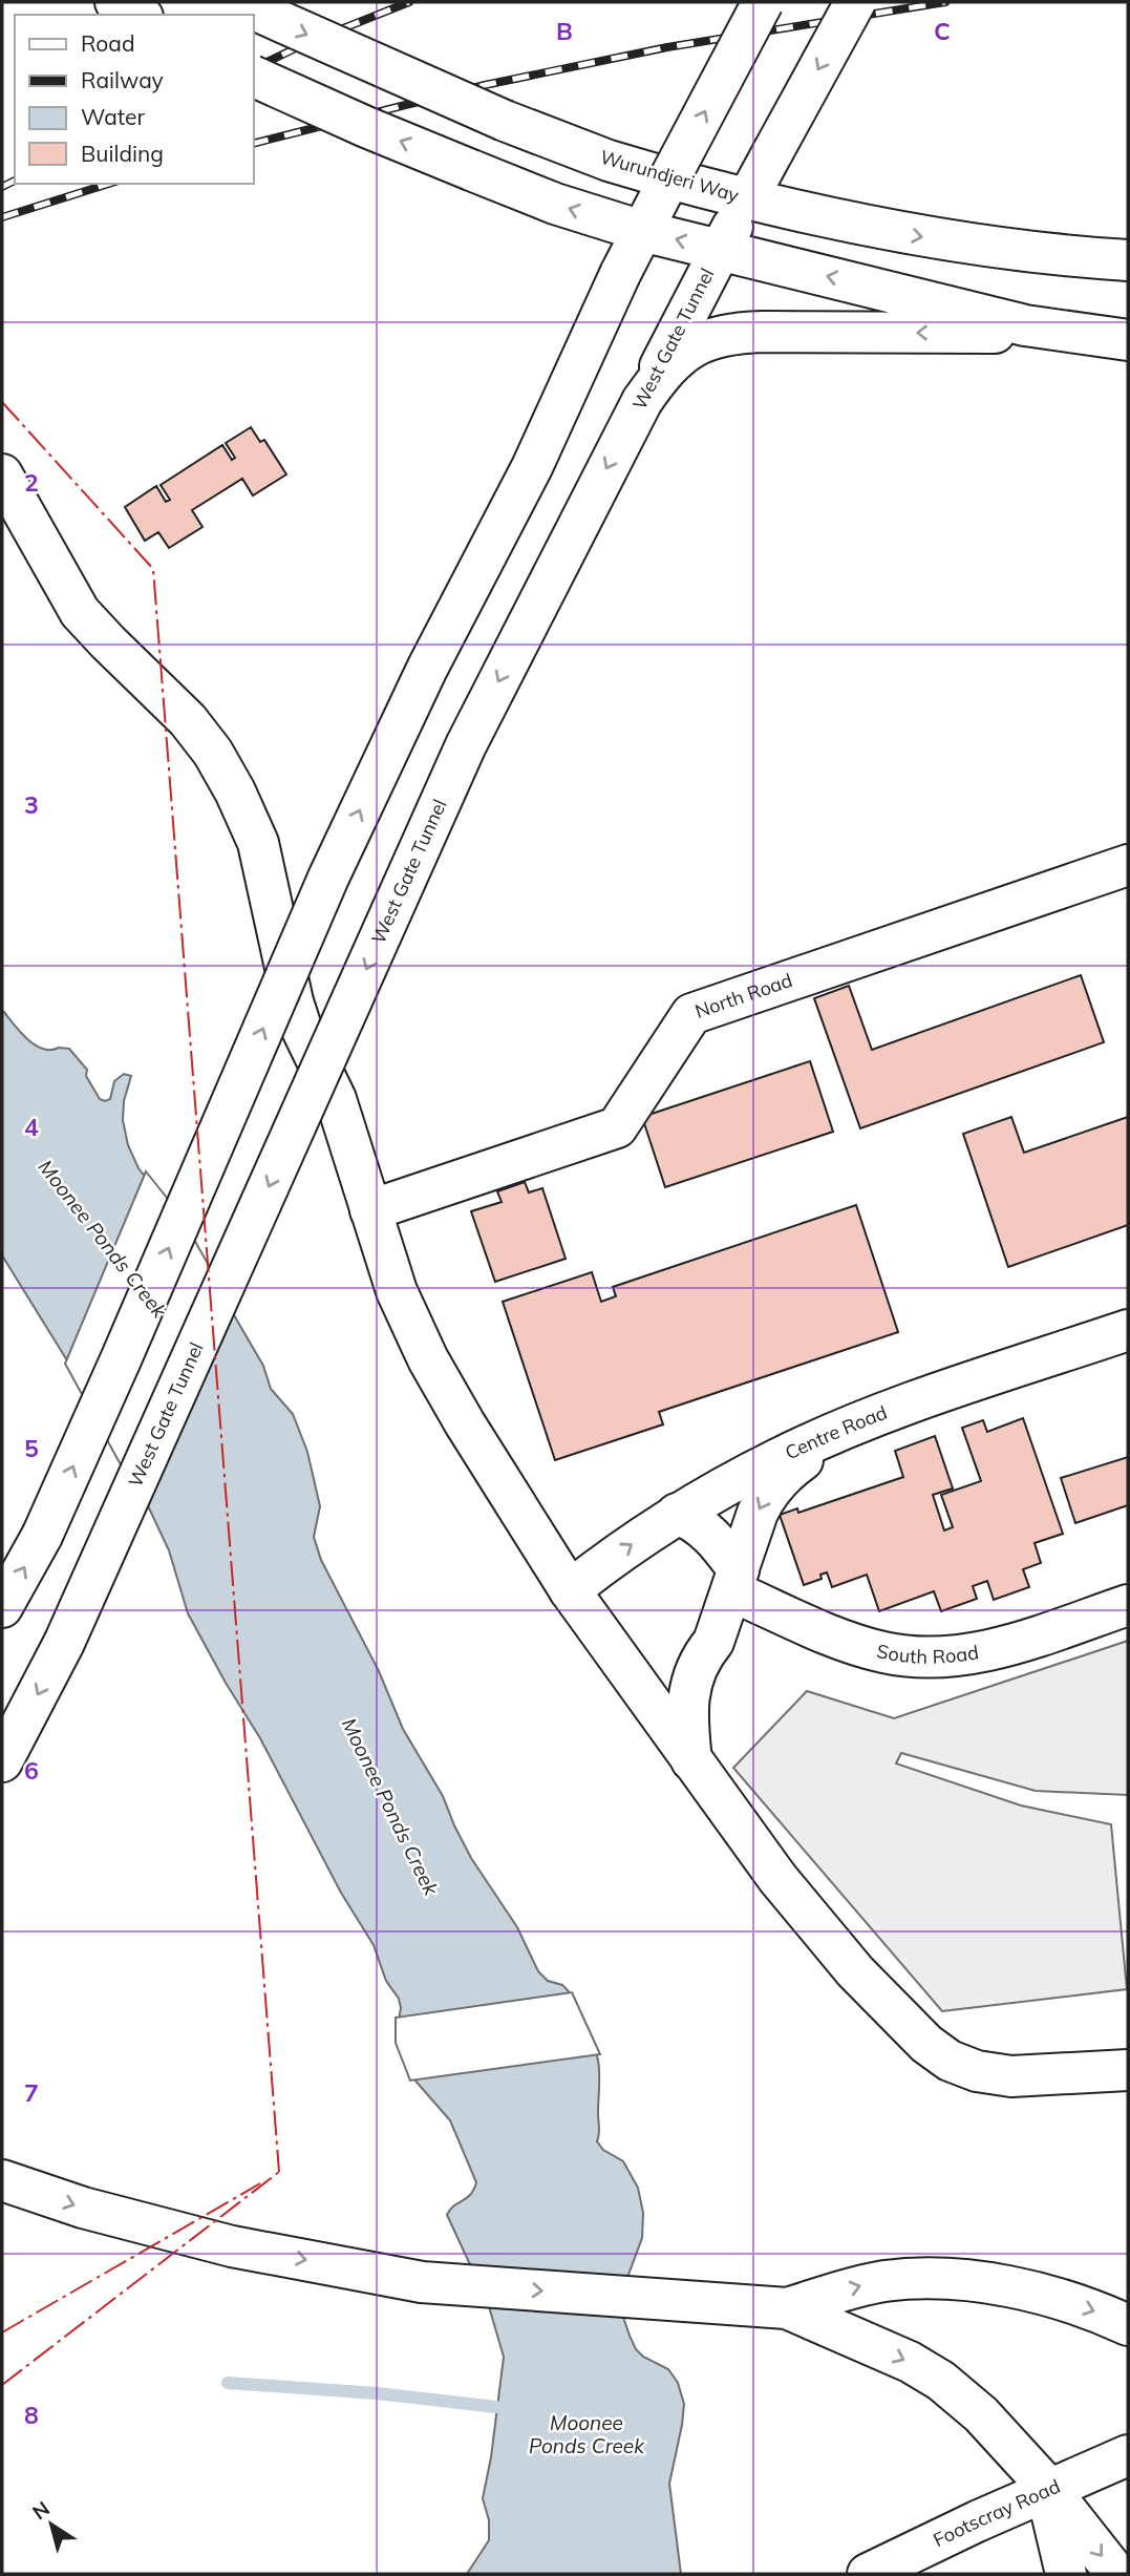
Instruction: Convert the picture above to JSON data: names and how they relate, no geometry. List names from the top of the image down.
{
  "streets": {
    "main road": [
      "Wurundjeri Way",
      "West Gate Tunnel",
      "North Road",
      "Centre Road",
      "South Road",
      "Footscray Road"
    ]
  },
  "crossings": [
    ["Wurundjeri Way", "West Gate Tunnel"],
    ["Centre Road", "South Road"]
  ],
  "water": ["Moonee Ponds Creek"],
  "legend": [
    "Road",
    "Railway",
    "Water",
    "Building"
  ],
  "north": "top left",
  "grid": {
    "columns": ["B", "C"],
    "rows": [
      "2",
      "3",
      "4",
      "5",
      "6",
      "7",
      "8"
    ]
  }
}
